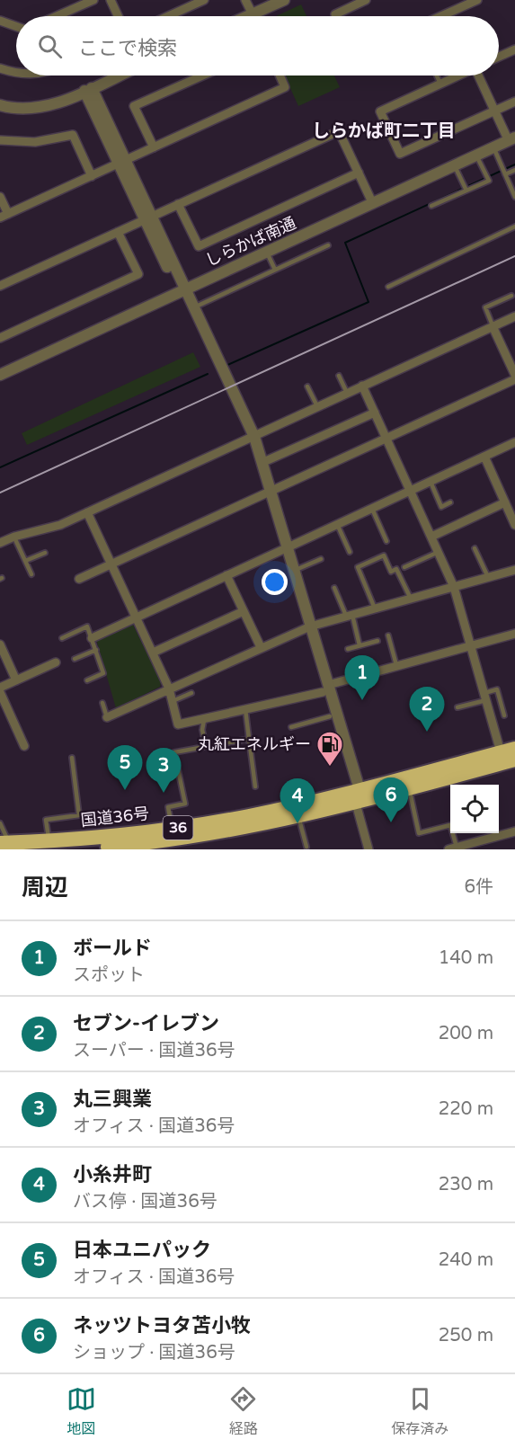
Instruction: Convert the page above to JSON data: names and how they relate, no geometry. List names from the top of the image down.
{
  "streets": {
    "highway": ["国道36号", "36"],
    "street": ["しらかば南通"]
  },
  "districts": ["しらかば町二丁目"],
  "places": {
    "fuel station": ["丸紅エネルギー"]
  },
  "page": {
    "search": "ここで検索",
    "pins": [
      "1",
      "2",
      "5",
      "3",
      "6",
      "4"
    ],
    "heading": ["周辺", "6件"],
    "list": [
      {
        "mark": "1",
        "name": "ボールド",
        "note": "スポット",
        "value": "140 m"
      },
      {
        "mark": "2",
        "name": "セブン-イレブン",
        "note": "スーパー · 国道36号",
        "value": "200 m"
      },
      {
        "mark": "3",
        "name": "丸三興業",
        "note": "オフィス · 国道36号",
        "value": "220 m"
      },
      {
        "mark": "4",
        "name": "小糸井町",
        "note": "バス停 · 国道36号",
        "value": "230 m"
      },
      {
        "mark": "5",
        "name": "日本ユニパック",
        "note": "オフィス · 国道36号",
        "value": "240 m"
      },
      {
        "mark": "6",
        "name": "ネッツトヨタ苫小牧",
        "note": "ショップ · 国道36号",
        "value": "250 m"
      }
    ],
    "nav": ["地図", "経路", "保存済み"]
  }
}
